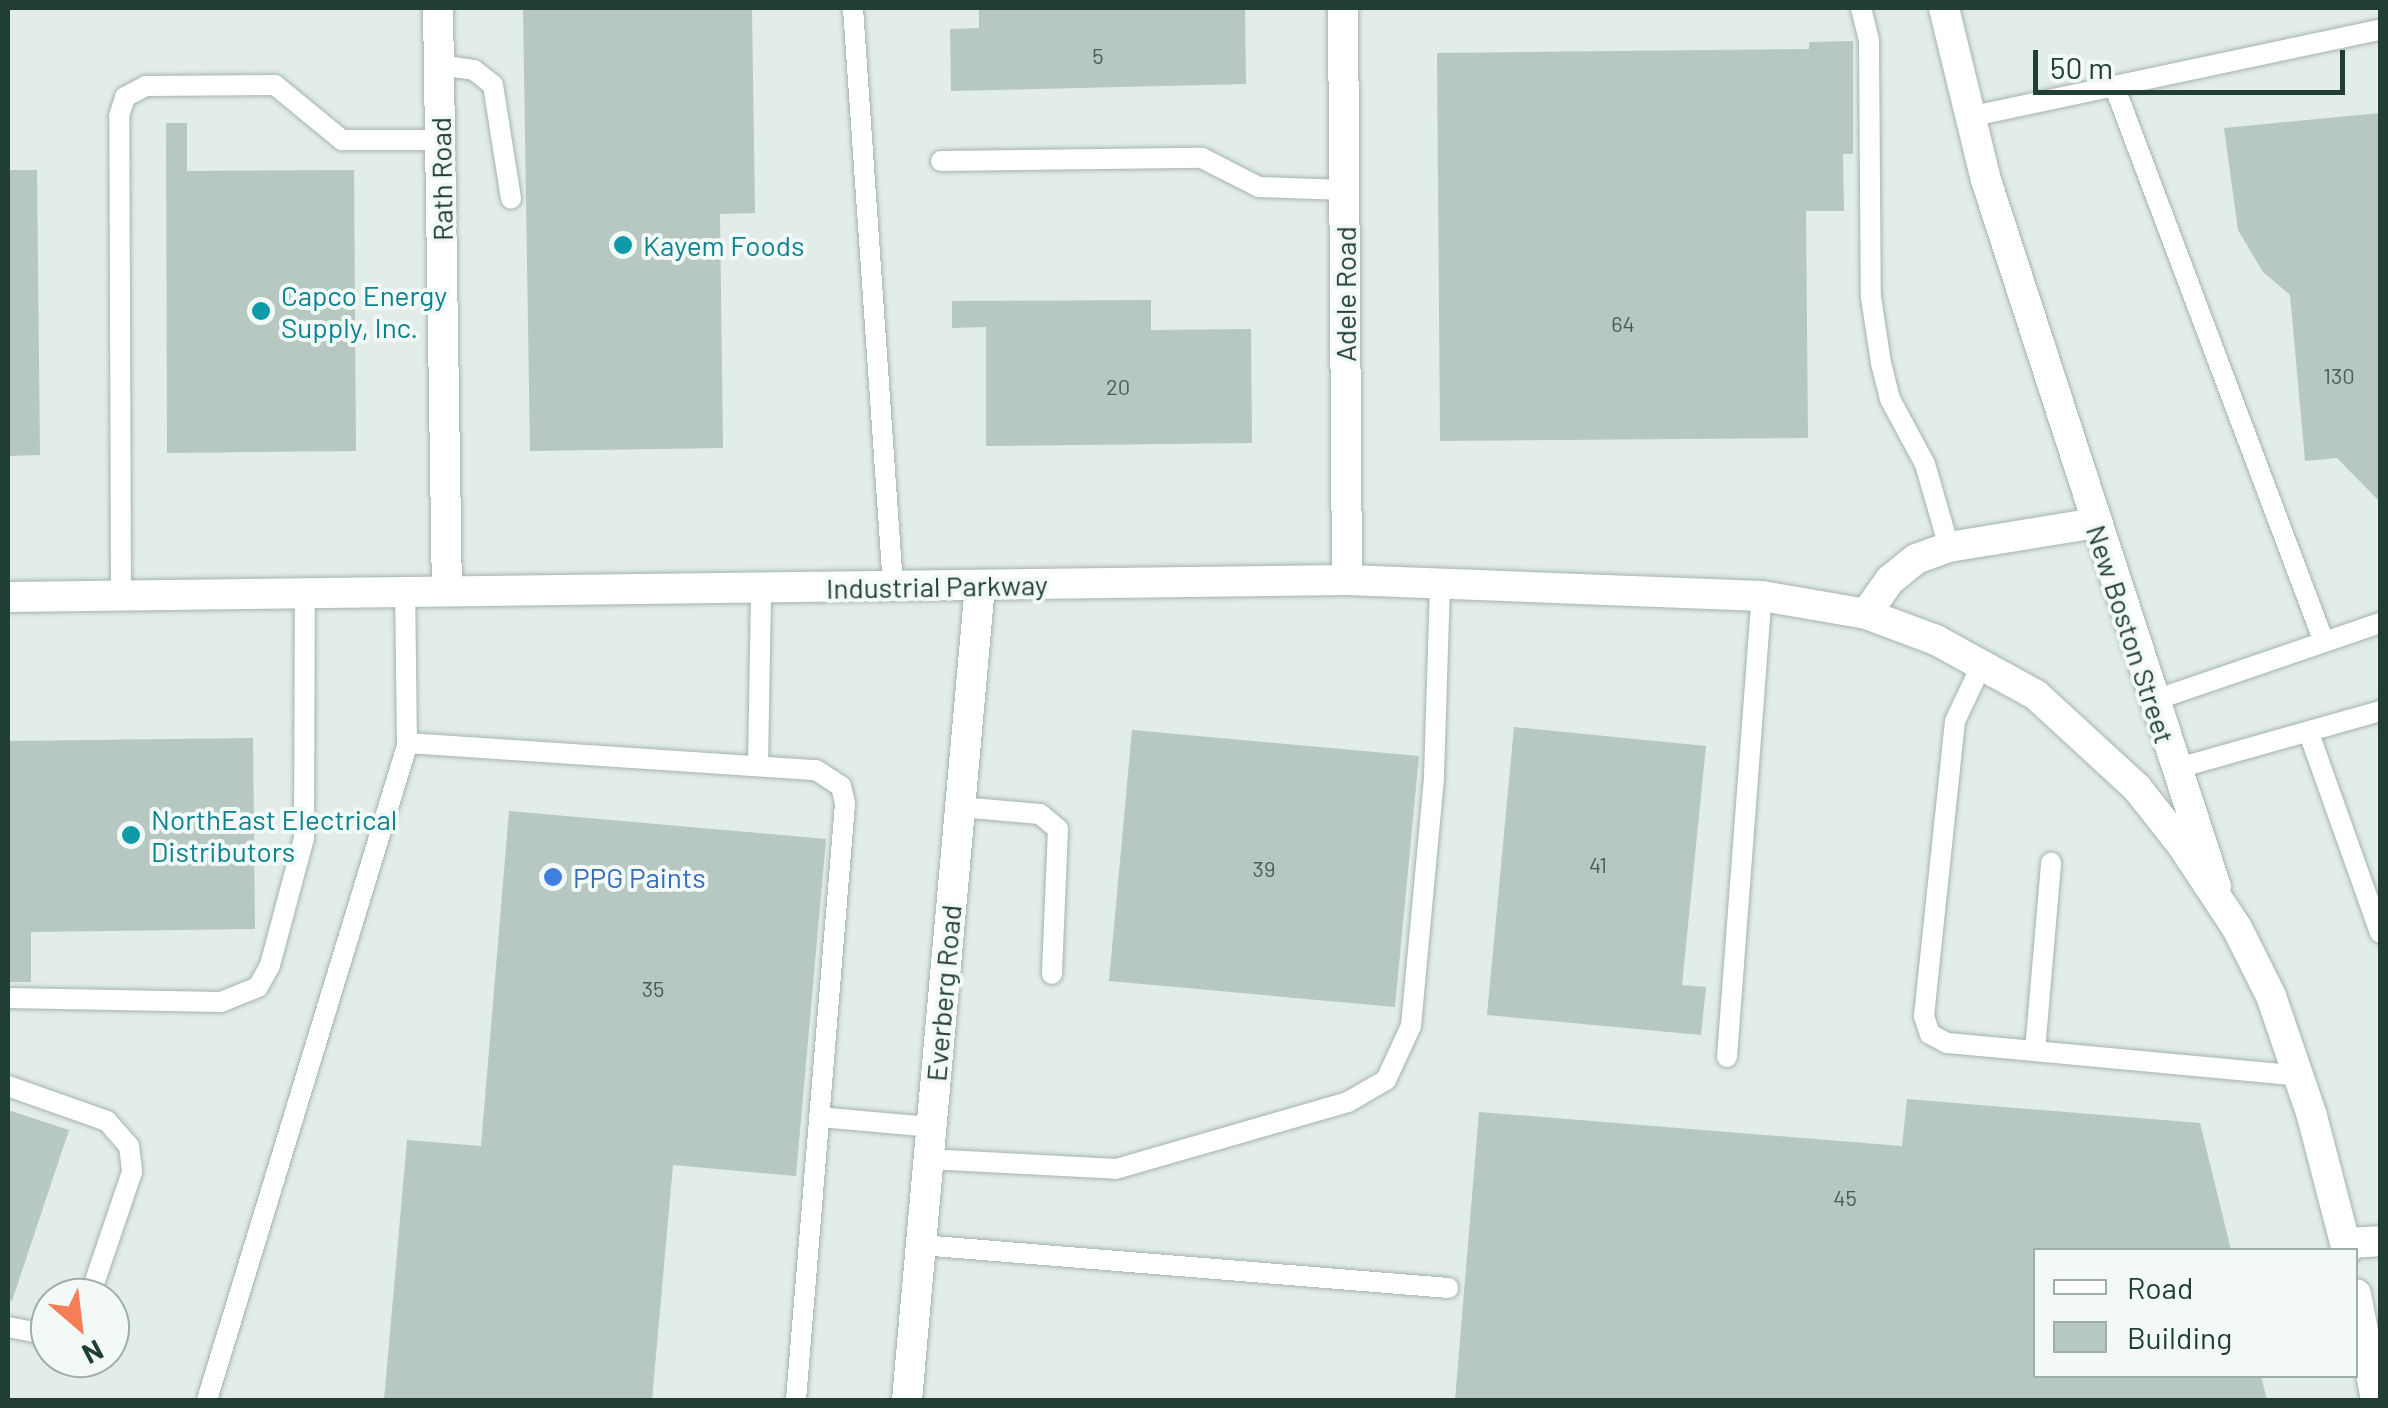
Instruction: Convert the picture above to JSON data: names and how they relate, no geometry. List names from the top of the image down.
{
  "streets": {
    "street": [
      "Rath Road",
      "Adele Road",
      "Industrial Parkway",
      "New Boston Street",
      "Everberg Road"
    ]
  },
  "crossings": [
    ["Rath Road", "Industrial Parkway"],
    ["Adele Road", "Industrial Parkway"],
    ["Industrial Parkway", "New Boston Street"],
    ["Industrial Parkway", "Everberg Road"]
  ],
  "places": [
    "Kayem Foods",
    "Capco Energy Supply, Inc.",
    "NorthEast Electrical Distributors",
    "PPG Paints"
  ],
  "house_numbers": [
    "5",
    "64",
    "130",
    "20",
    "41",
    "39",
    "35",
    "45"
  ],
  "legend": ["Road", "Building"],
  "scale_bar": "50 m",
  "north": "bottom right"
}
